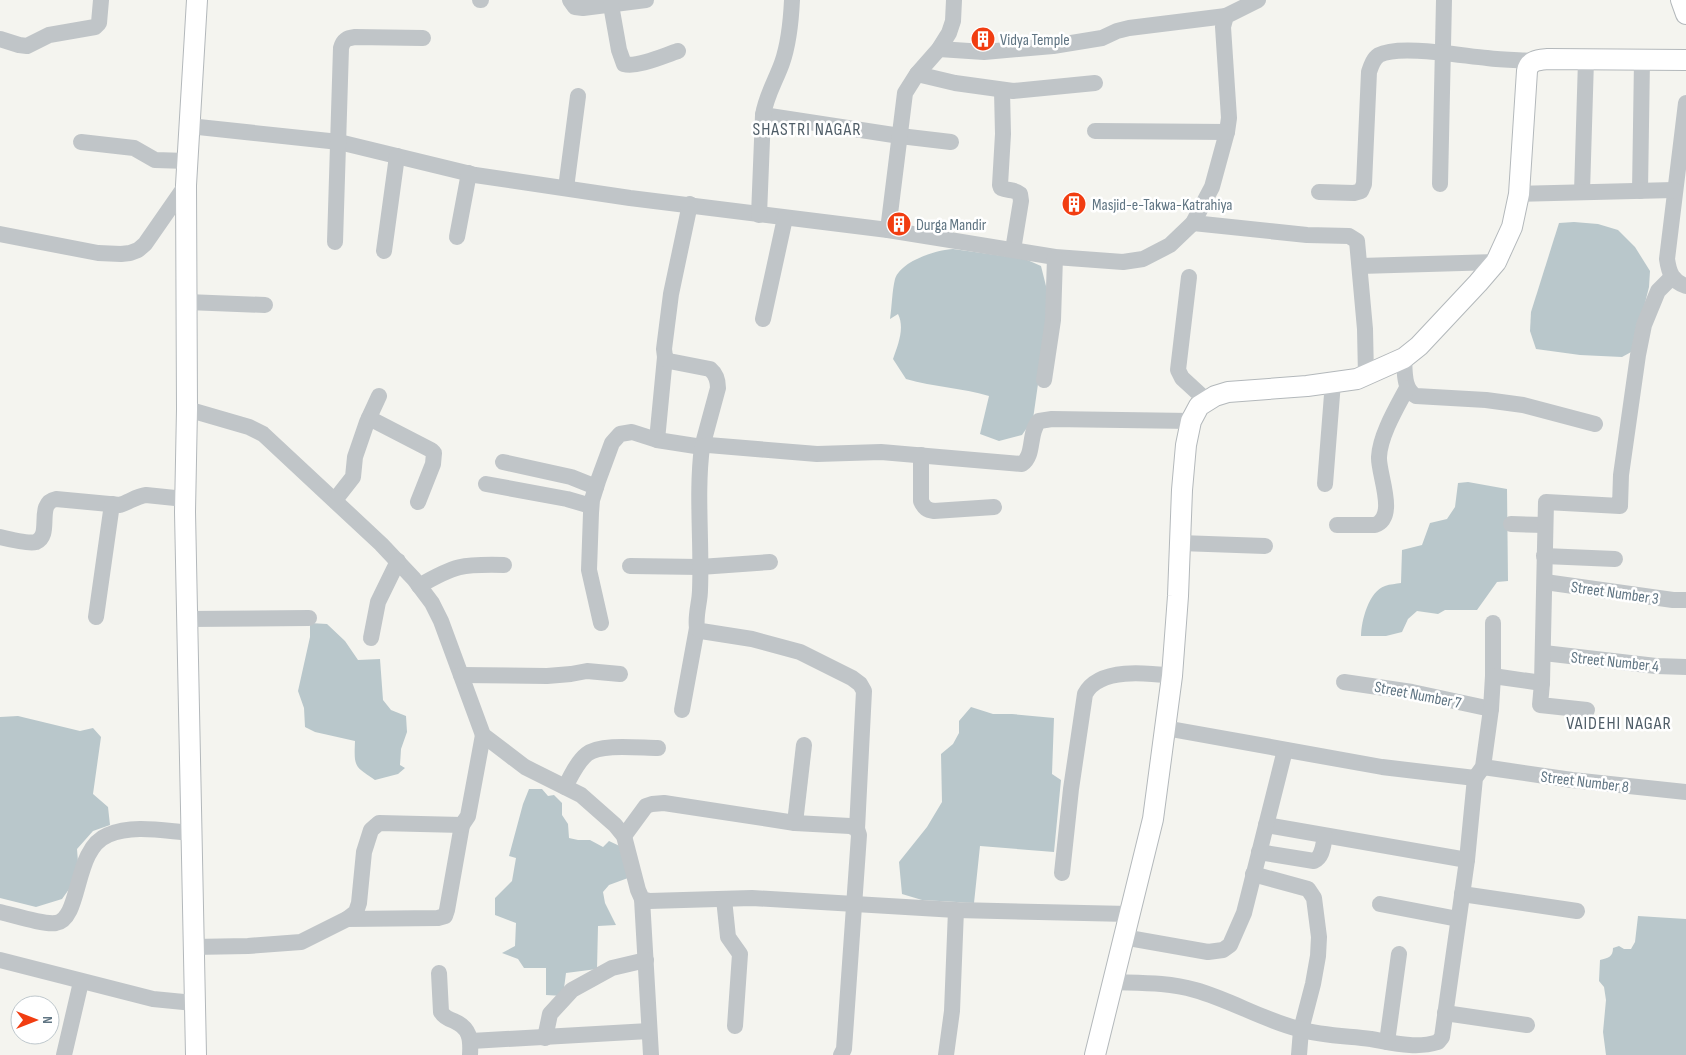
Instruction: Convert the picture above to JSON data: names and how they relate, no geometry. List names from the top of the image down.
{
  "streets": {
    "street": [
      "Street Number 3",
      "Street Number 4",
      "Street Number 7",
      "Street Number 8"
    ]
  },
  "districts": ["SHASTRI NAGAR", "VAIDEHI NAGAR"],
  "places": {
    "building": ["Vidya Temple", "Masjid-e-Takwa-Katrahiya", "Durga Mandir"]
  },
  "north": "right"
}
